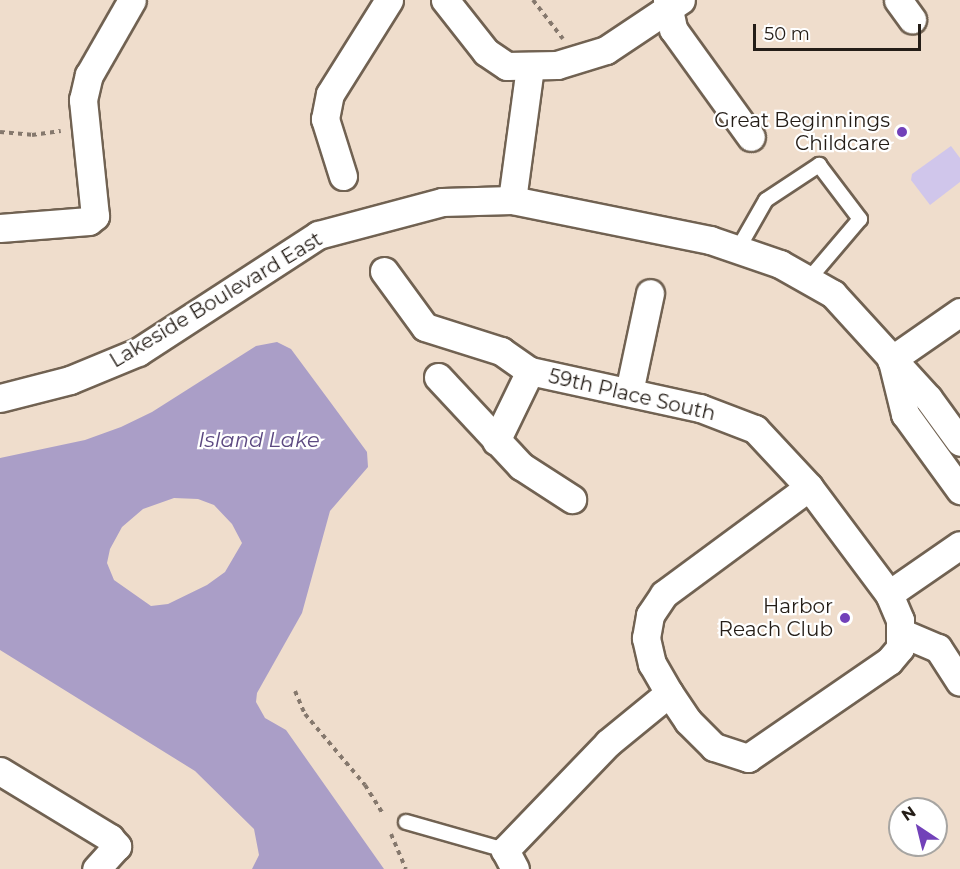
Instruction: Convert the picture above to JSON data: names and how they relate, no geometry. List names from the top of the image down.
{
  "streets": {
    "street": ["Lakeside Boulevard East", "59th Place South"]
  },
  "water": ["Island Lake"],
  "places": ["Great Beginnings Childcare", "Harbor Reach Club"],
  "scale_bar": "50 m",
  "north": "top left"
}
